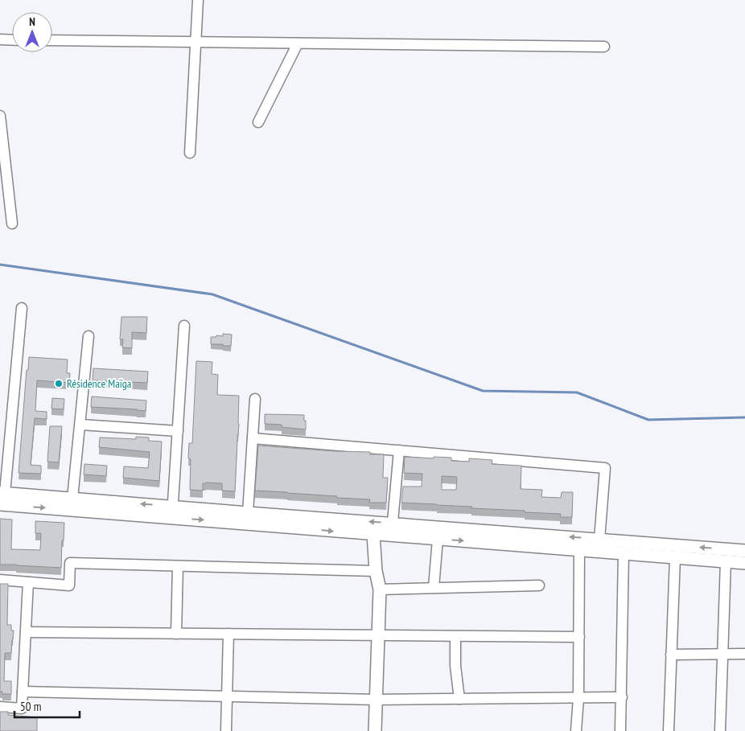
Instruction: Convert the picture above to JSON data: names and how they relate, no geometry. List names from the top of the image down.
{
  "places": ["Résidence Maïga"],
  "scale_bar": "50 m",
  "north": "top"
}
